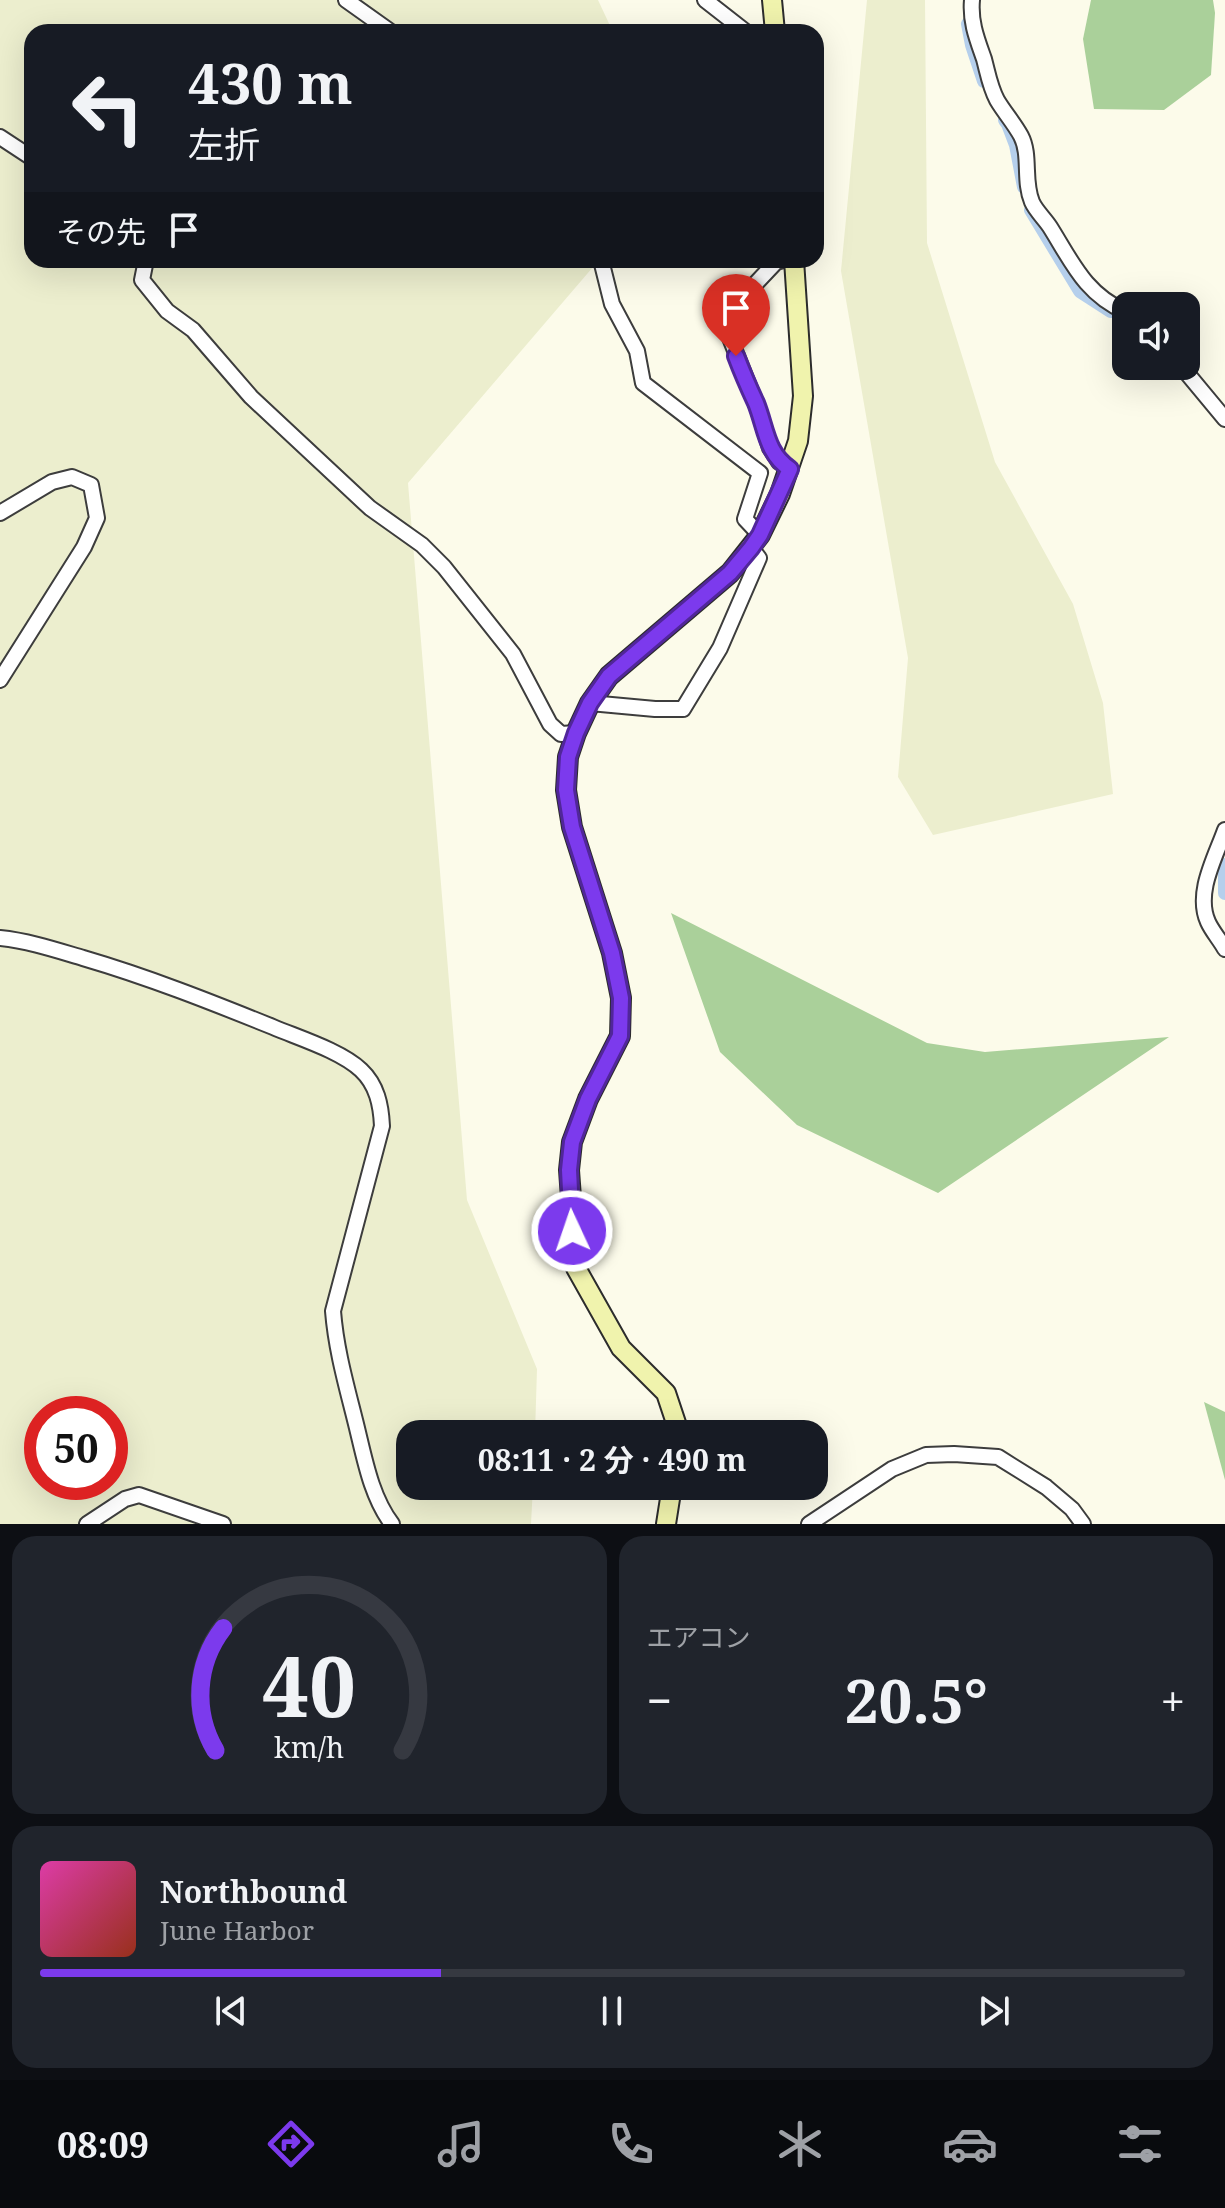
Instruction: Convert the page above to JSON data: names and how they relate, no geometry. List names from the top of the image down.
{
  "page": {
    "turn": ["430 m", "左折"],
    "then": "その先",
    "limit": "50",
    "trip": "08:11 · 2 分 · 490 m",
    "tile": "エアコン",
    "heat": ["−", "20.5°", "+"],
    "song": ["Northbound", "June Harbor"],
    "tabs": "08:09",
    "gauge": ["40", "km/h"]
  }
}
